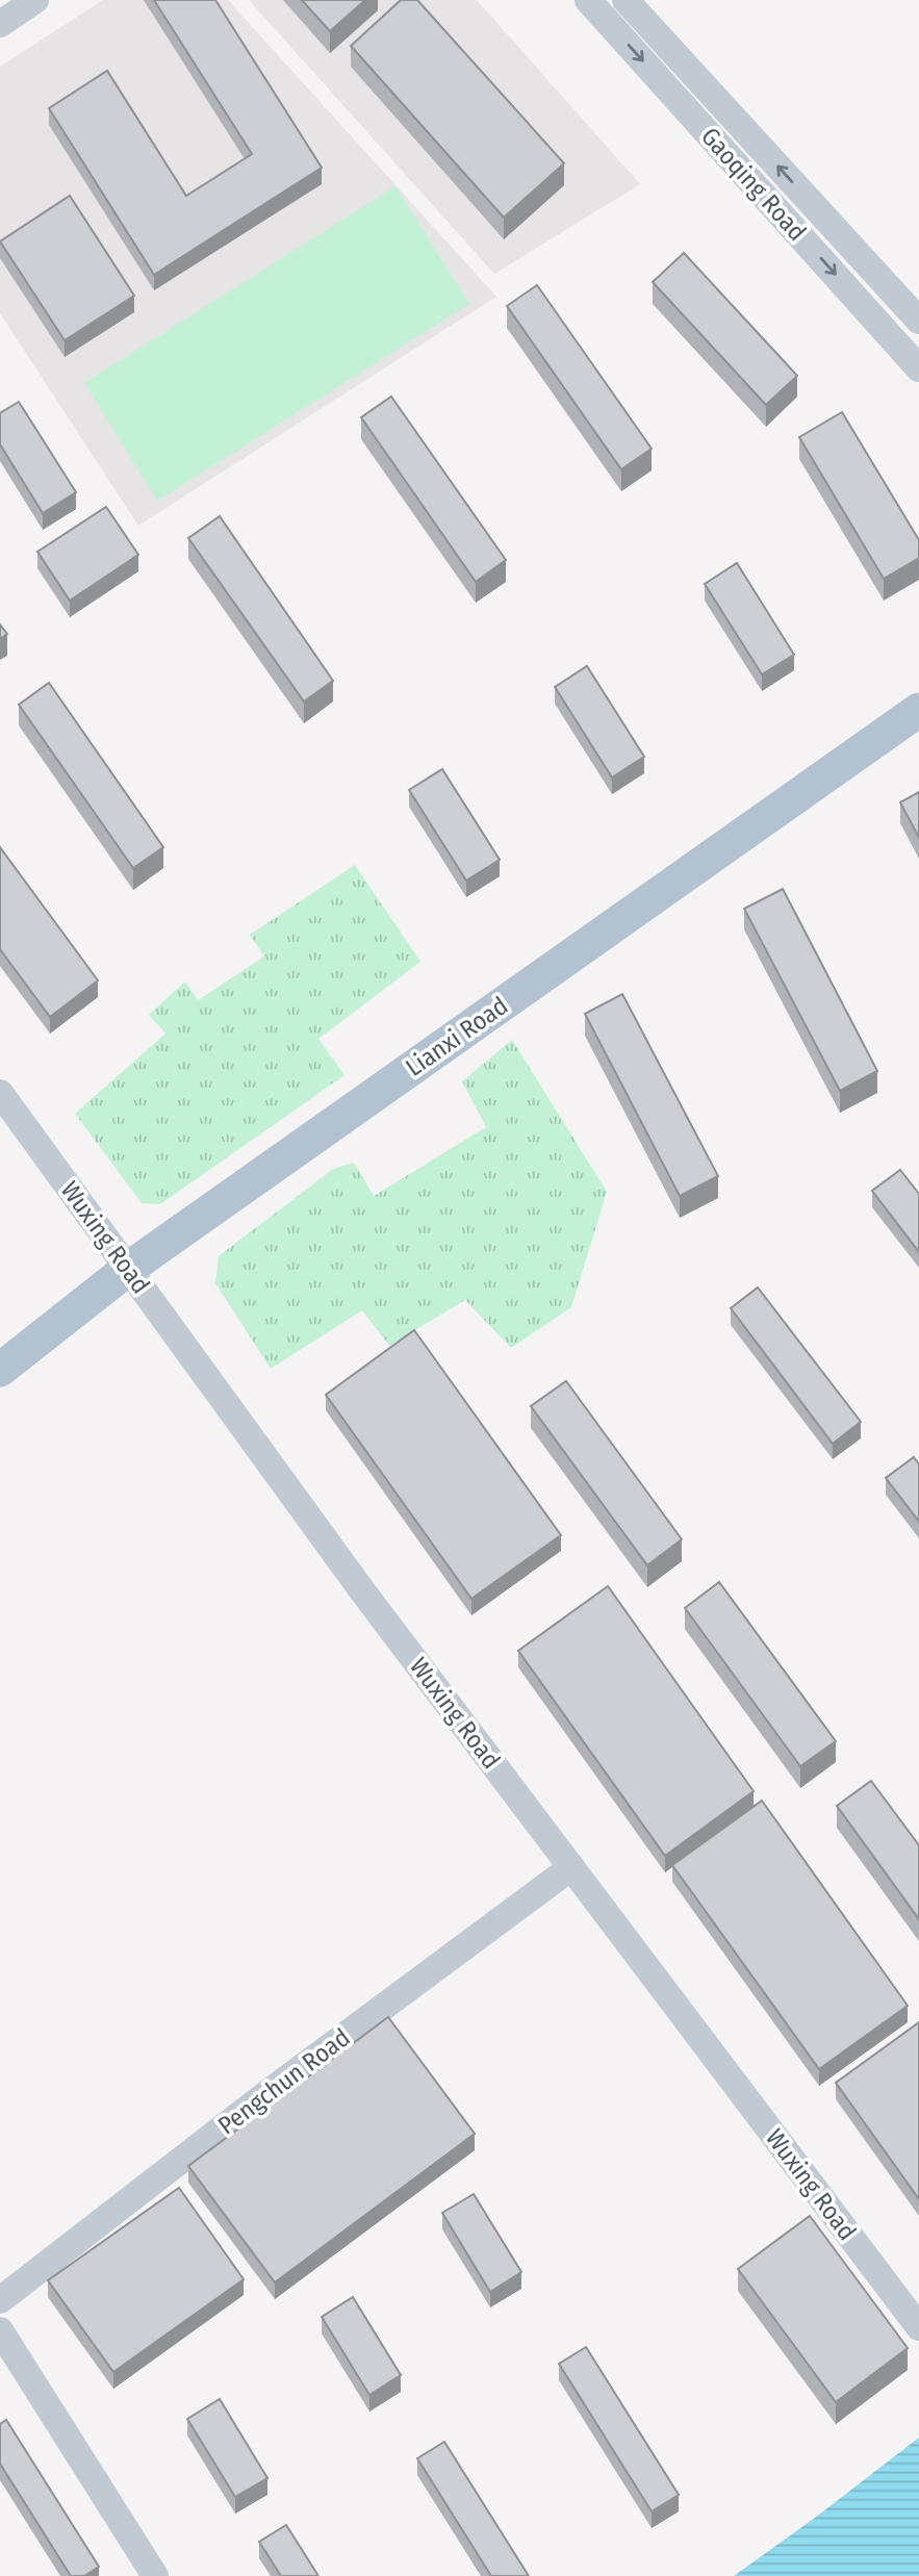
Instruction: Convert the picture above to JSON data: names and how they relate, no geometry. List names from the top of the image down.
{
  "streets": {
    "main road": ["Lianxi Road"],
    "street": ["Gaoqing Road", "Wuxing Road", "Pengchun Road"]
  },
  "crossings": [
    ["Lianxi Road", "Wuxing Road"],
    ["Wuxing Road", "Pengchun Road"]
  ]
}
